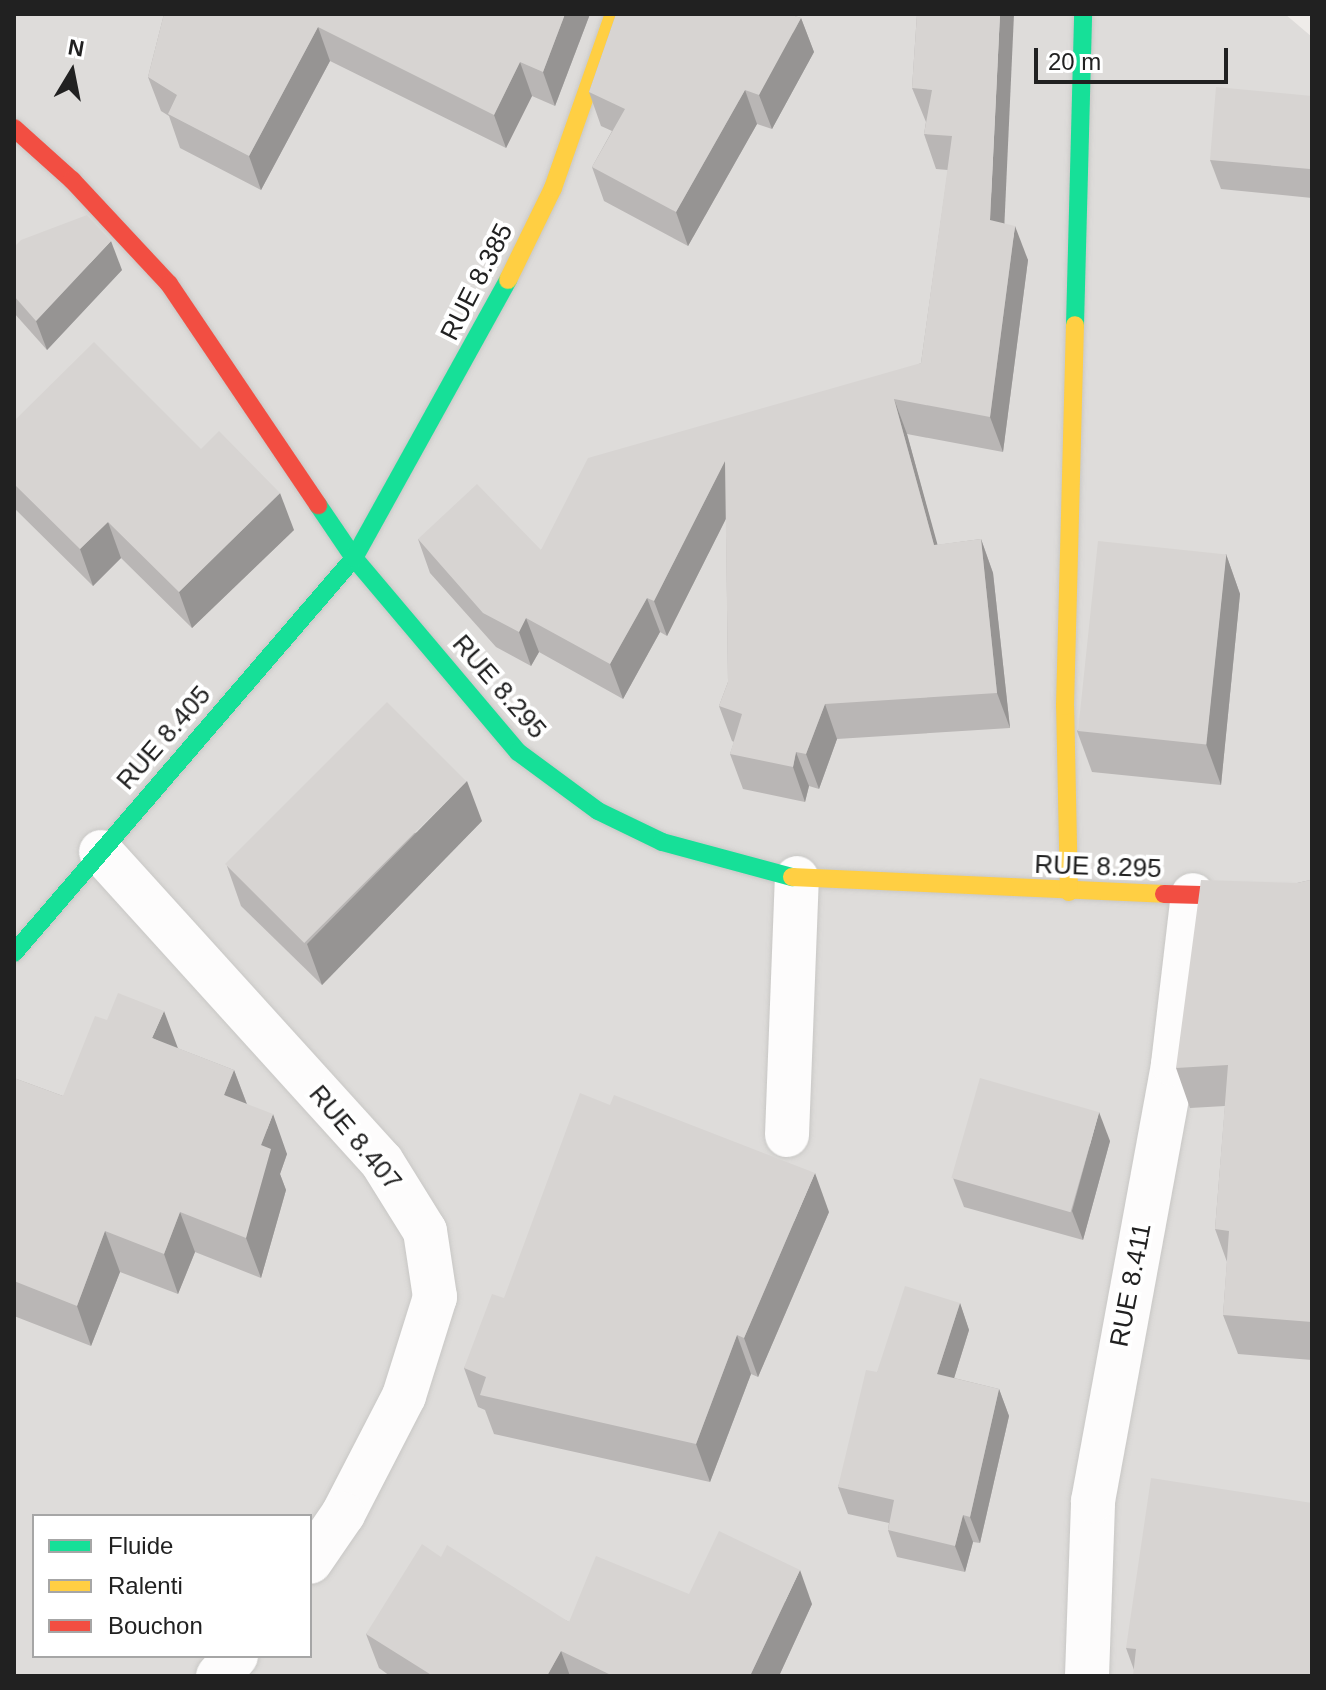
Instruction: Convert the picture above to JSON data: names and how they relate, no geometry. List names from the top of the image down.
{
  "streets": {
    "street": [
      "RUE 8.385",
      "RUE 8.295",
      "RUE 8.405",
      "RUE 8.407",
      "RUE 8.411"
    ]
  },
  "crossings": [
    ["RUE 8.385", "RUE 8.295"],
    ["RUE 8.385", "RUE 8.405"],
    ["RUE 8.295", "RUE 8.405"],
    ["RUE 8.295", "RUE 8.411"],
    ["RUE 8.405", "RUE 8.407"]
  ],
  "legend": ["Fluide", "Ralenti", "Bouchon"],
  "scale_bar": "20 m",
  "north": "top"
}
